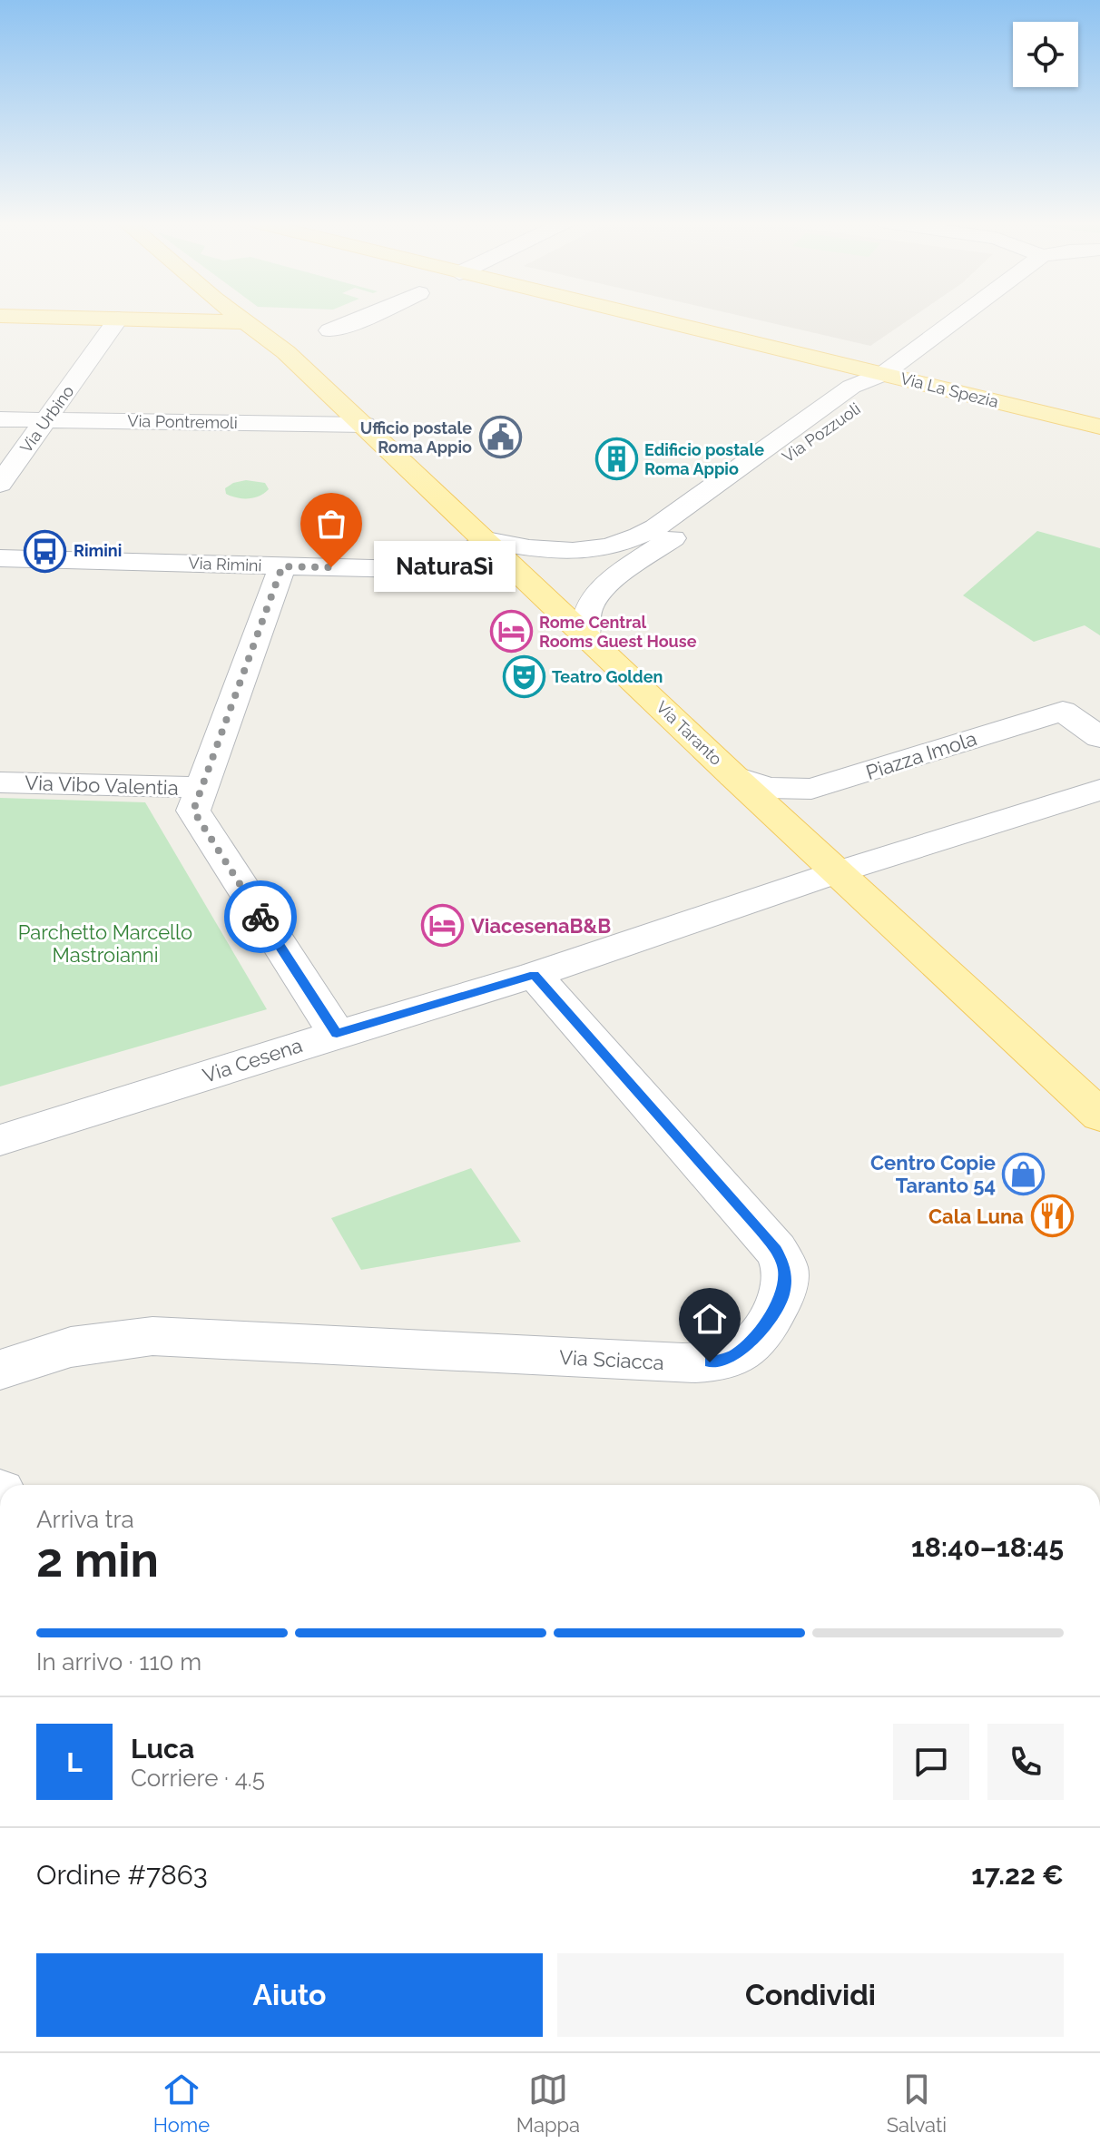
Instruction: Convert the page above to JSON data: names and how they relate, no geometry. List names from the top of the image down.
{
  "streets": {
    "main road": ["Via La Spezia", "Via Taranto"],
    "street": [
      "Via Urbino",
      "Via Pontremoli",
      "Via Pozzuoli",
      "Via Rimini",
      "Piazza Imola",
      "Via Vibo Valentia",
      "Via Cesena",
      "Via Sciacca"
    ]
  },
  "crossings": [
    ["Via La Spezia", "Via Pozzuoli"],
    ["Via Urbino", "Via Pontremoli"],
    ["Via Pontremoli", "Via Taranto"],
    ["Via Pozzuoli", "Via Rimini"],
    ["Via Pozzuoli", "Via Taranto"],
    ["Via Rimini", "Via Taranto"],
    ["Via Rimini", "Via Vibo Valentia"],
    ["Via Taranto", "Piazza Imola"],
    ["Via Taranto", "Via Cesena"],
    ["Via Vibo Valentia", "Via Cesena"],
    ["Via Cesena", "Via Sciacca"]
  ],
  "parks": ["Parchetto Marcello Mastroianni"],
  "places": {
    "public building": ["Ufficio postale Roma Appio"],
    "building": ["Edificio postale Roma Appio"],
    "bus stop": ["Rimini"],
    "other": ["NaturaSì"],
    "hotel": ["Rome Central Rooms Guest House", "ViacesenaB&B"],
    "theatre": ["Teatro Golden"],
    "shop": ["Centro Copie Taranto 54"],
    "restaurant": ["Cala Luna"]
  },
  "page": {
    "bubble": "NaturaSì",
    "heading": ["2 min", "Arriva tra", "18:40–18:45"],
    "panel": [
      "Luca",
      "Corriere · 4.5",
      "Ordine #7863",
      "17.22 €"
    ],
    "bar": "In arrivo · 110 m",
    "round": "L",
    "buttons": ["Aiuto", "Condividi"],
    "tabs": ["Home", "Mappa", "Salvati"]
  }
}
